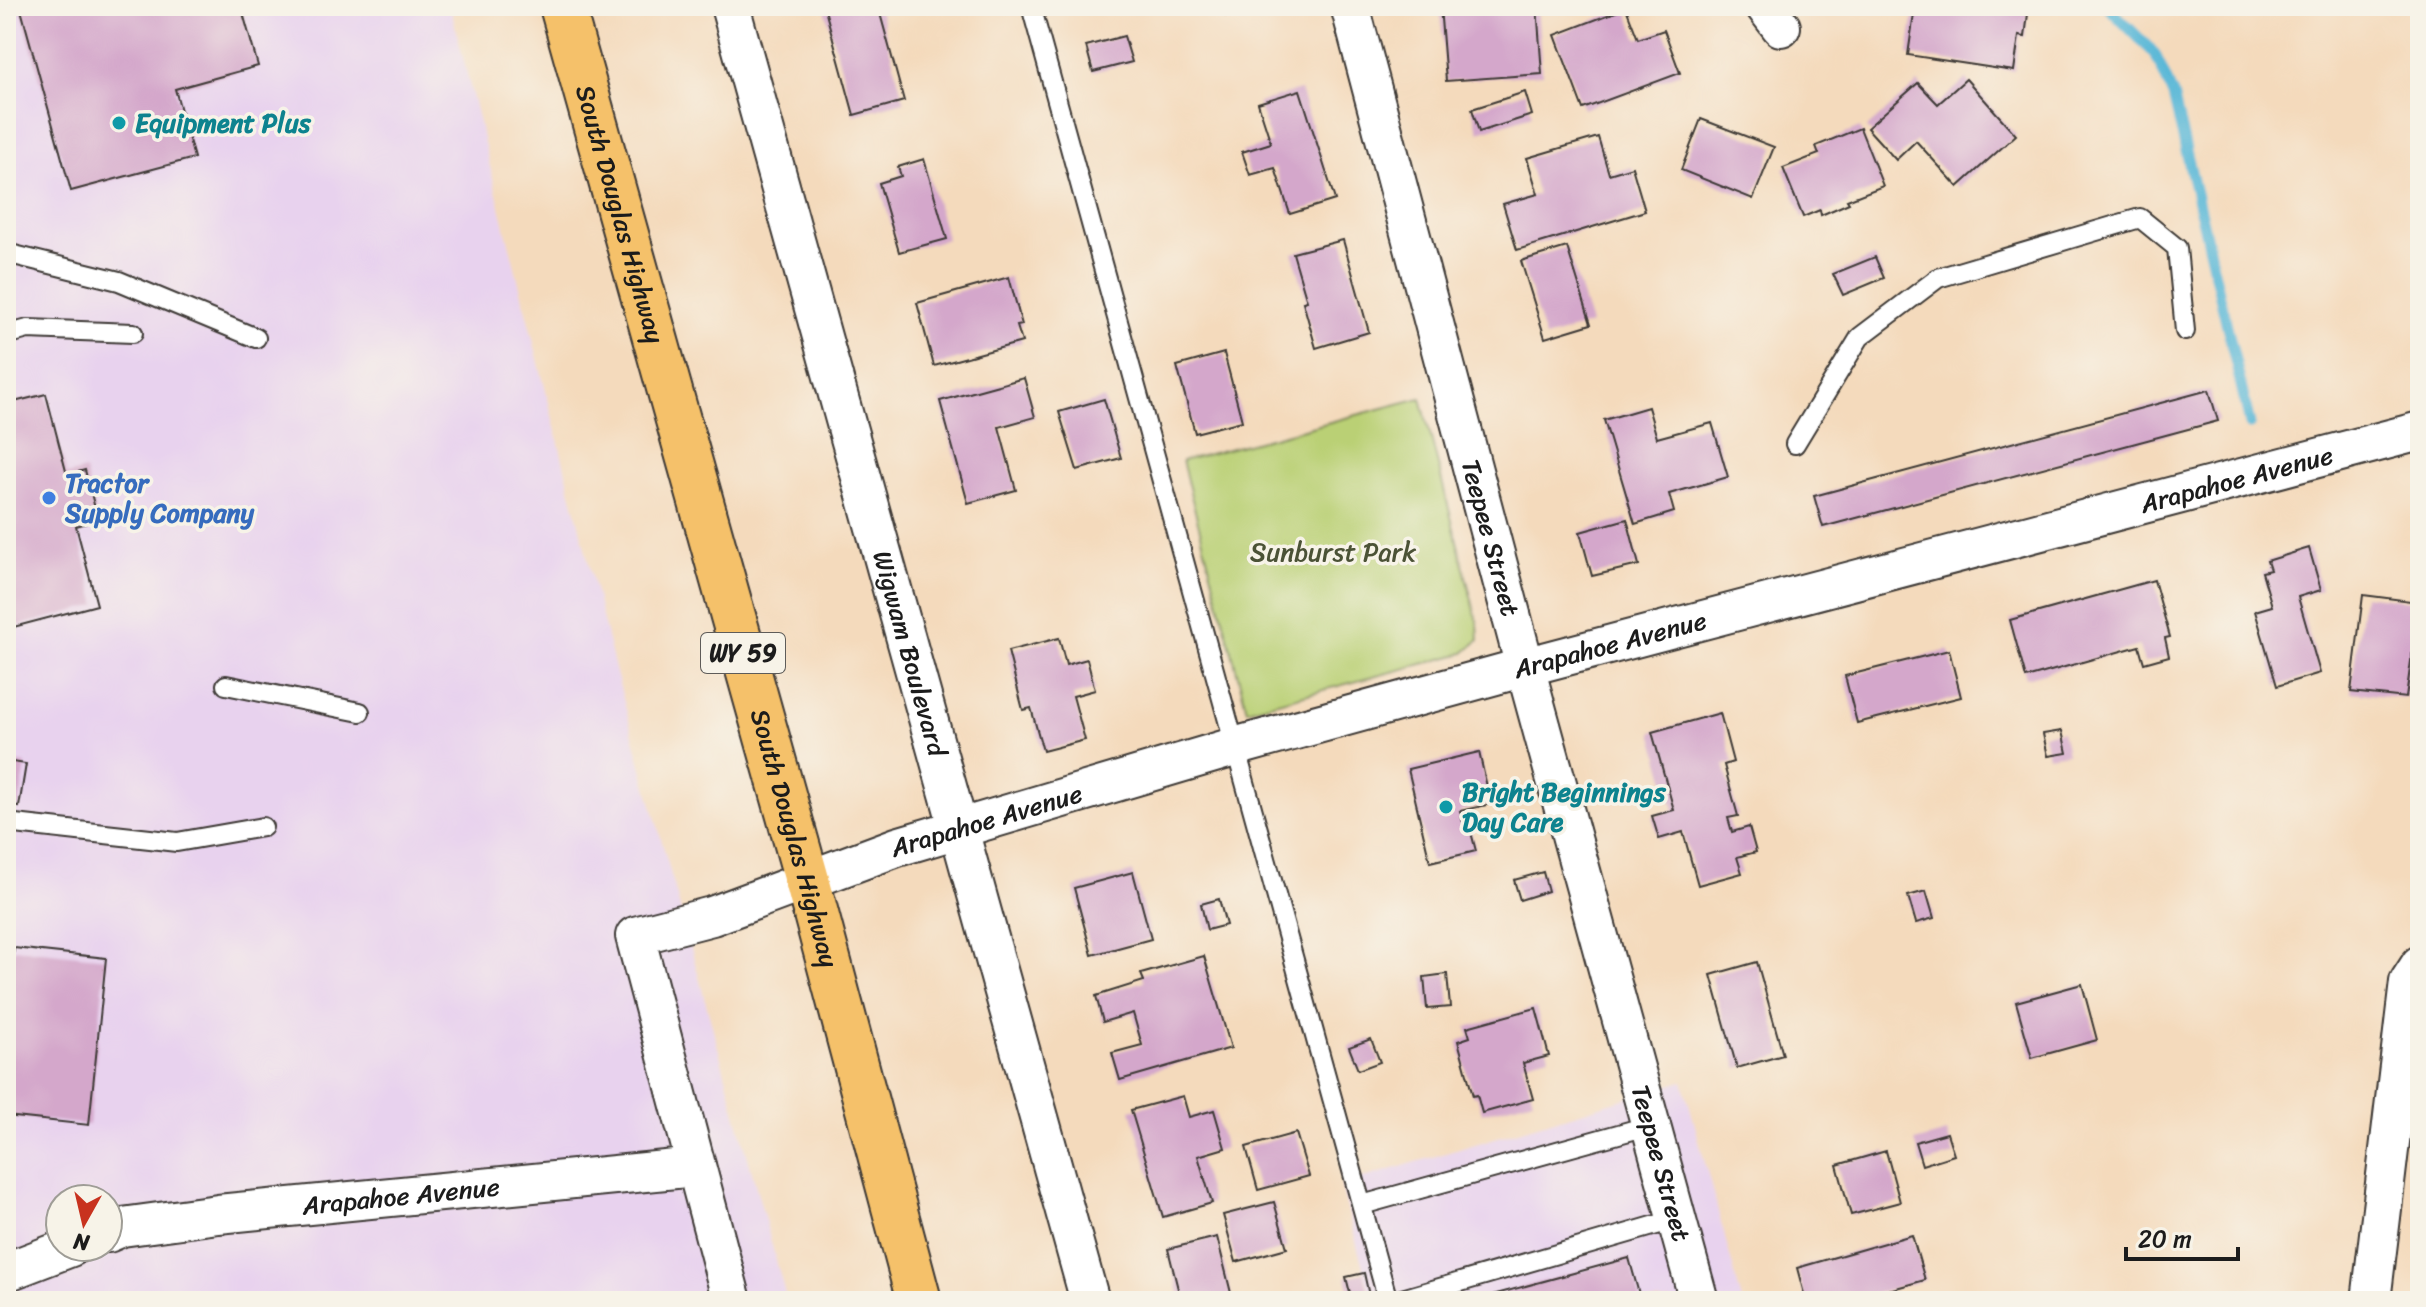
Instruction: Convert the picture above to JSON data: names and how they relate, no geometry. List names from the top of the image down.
{
  "streets": {
    "highway": ["South Douglas Highway", "WY 59"],
    "street": ["Arapahoe Avenue", "Teepee Street", "Wigwam Boulevard"]
  },
  "crossings": [
    ["South Douglas Highway", "Arapahoe Avenue"],
    ["Arapahoe Avenue", "Teepee Street"],
    ["Arapahoe Avenue", "Wigwam Boulevard"]
  ],
  "parks": ["Sunburst Park"],
  "places": ["Equipment Plus", "Tractor Supply Company", "Bright Beginnings Day Care"],
  "scale_bar": "20 m",
  "north": "bottom"
}
